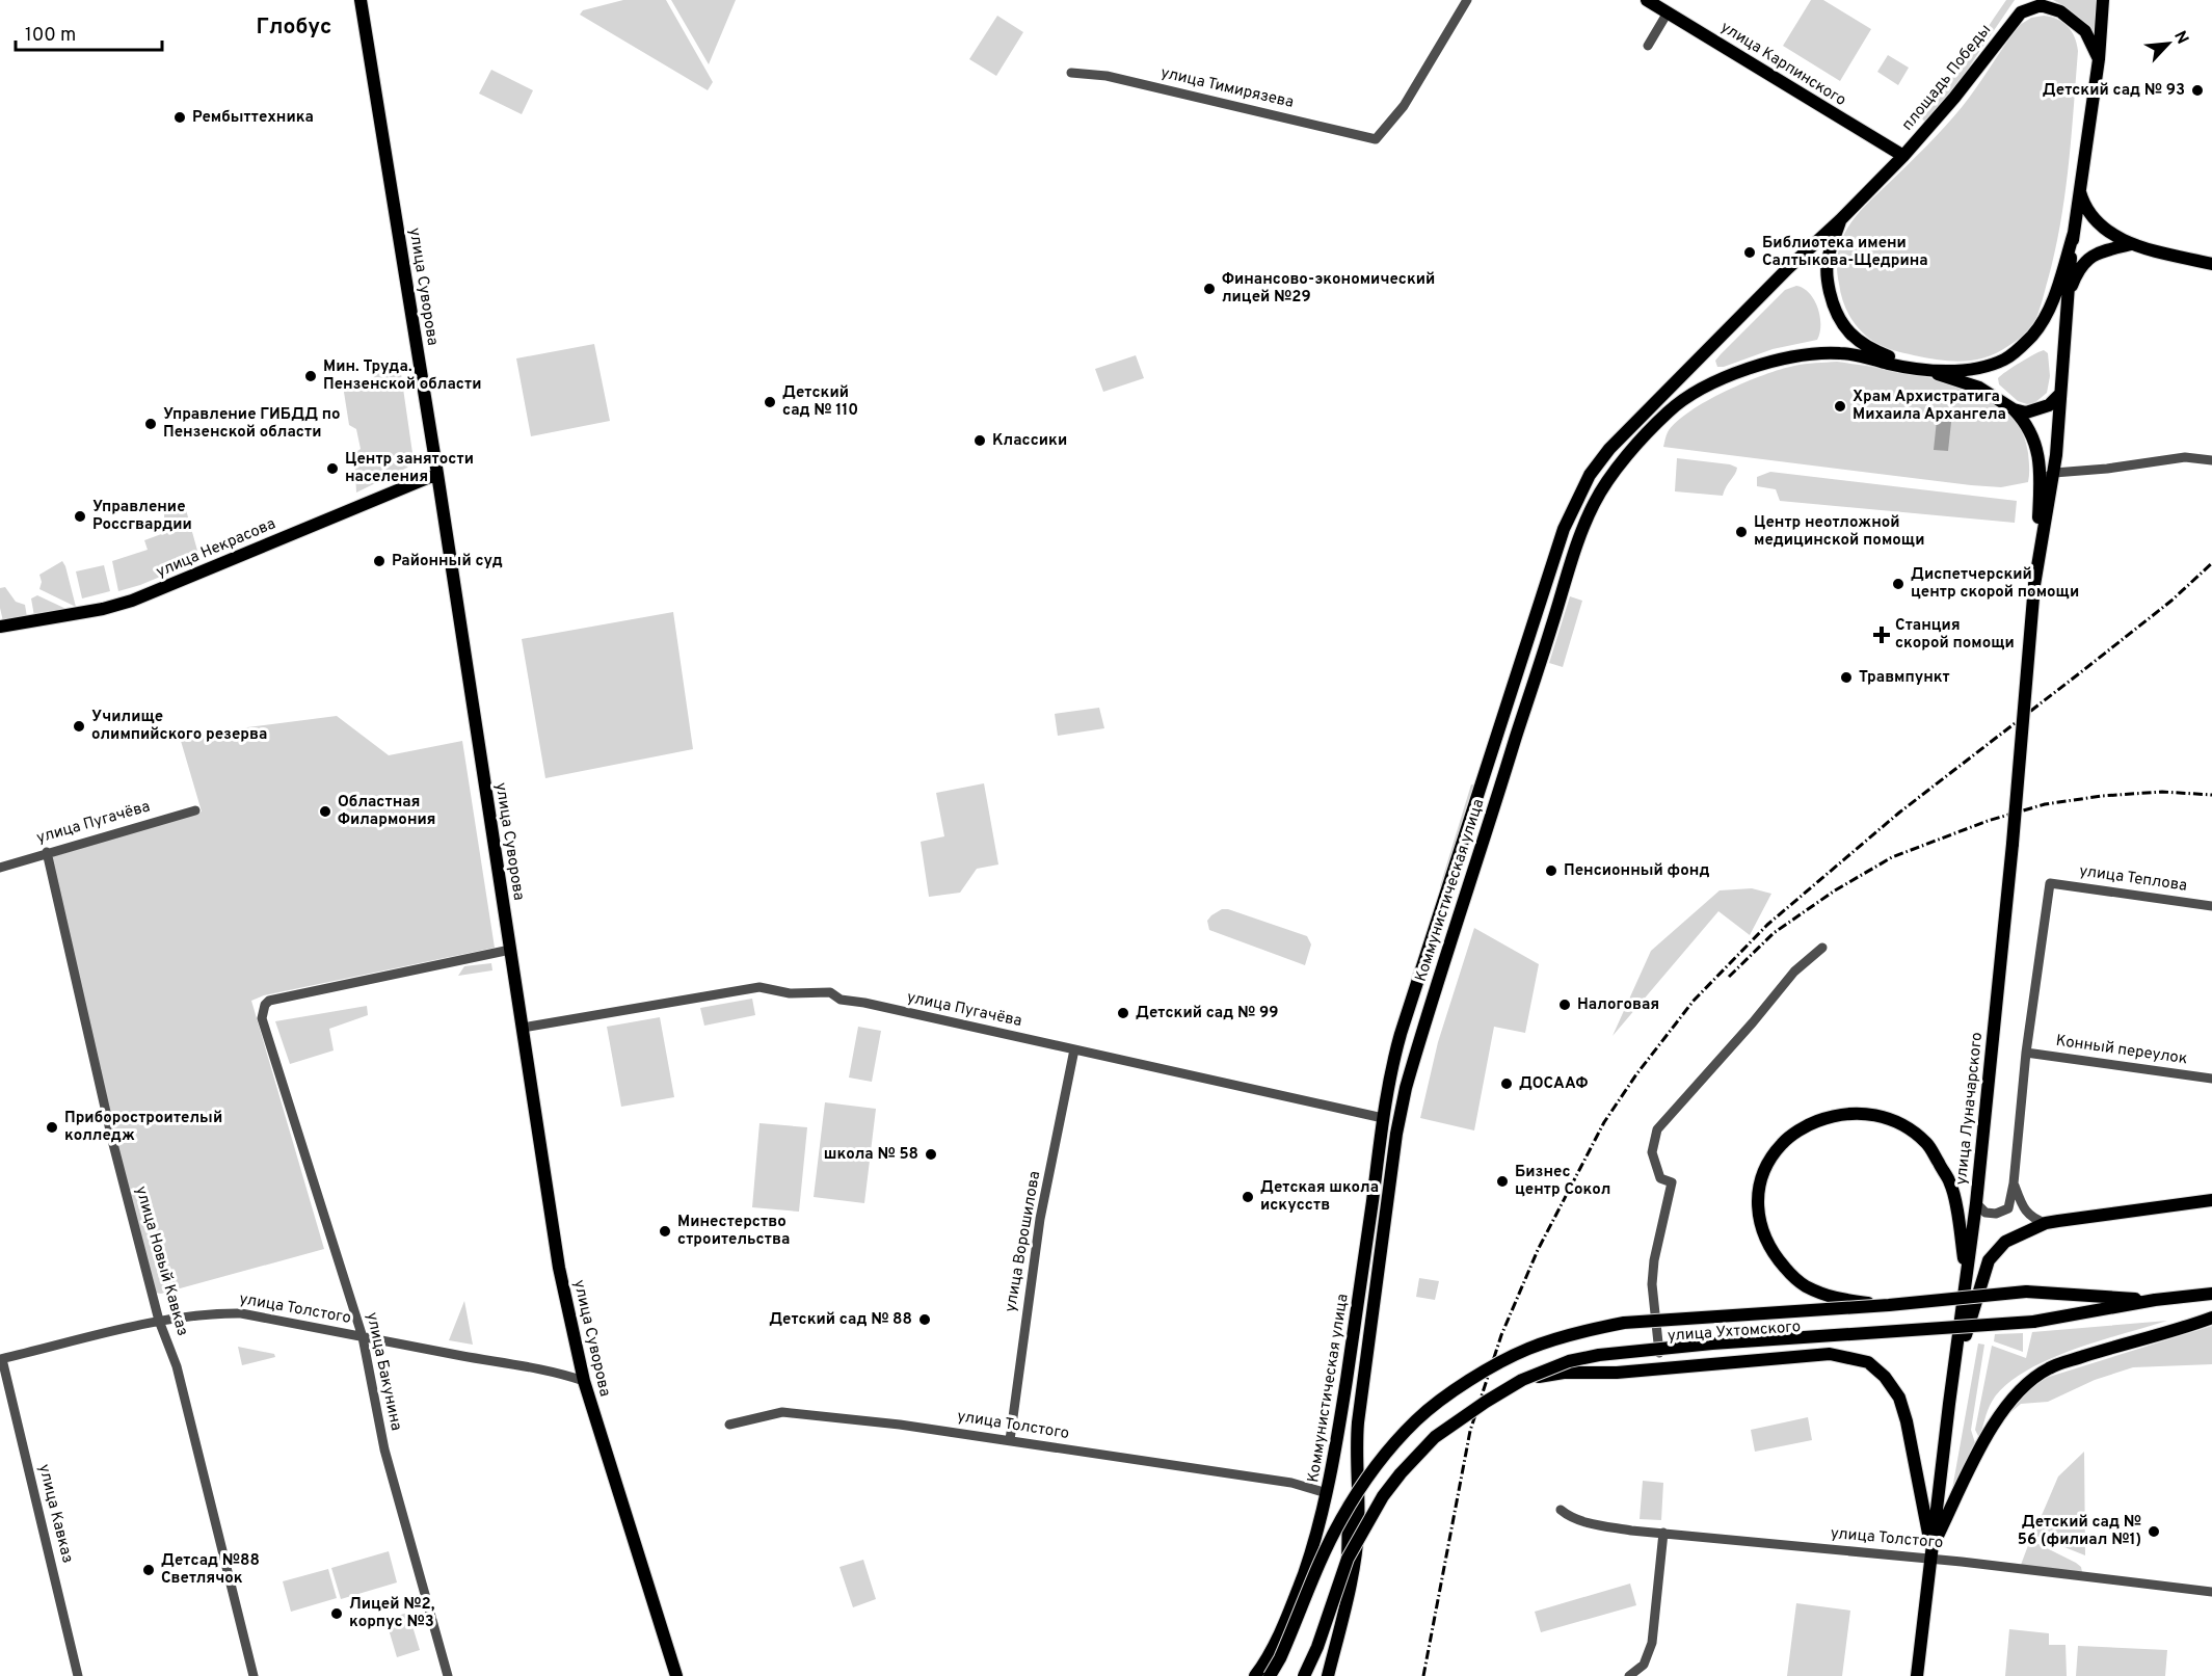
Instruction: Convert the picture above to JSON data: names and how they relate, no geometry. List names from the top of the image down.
{
  "streets": {
    "main road": [
      "улица Карпинского",
      "площадь Победы",
      "улица Суворова",
      "улица Некрасова",
      "улица Пугачёва",
      "Коммунистическая улица",
      "улица Луначарского"
    ],
    "street": [
      "улица Тимирязева",
      "улица Теплова",
      "Конный переулок",
      "улица Ворошилова",
      "улица Новый Кавказ",
      "улица Толстого",
      "улица Ухтомского",
      "улица Бакунина",
      "улица Кавказ"
    ]
  },
  "crossings": [
    ["улица Карпинского", "площадь Победы"],
    ["площадь Победы", "Коммунистическая улица"],
    ["площадь Победы", "улица Луначарского"],
    ["улица Суворова", "улица Некрасова"],
    ["улица Суворова", "улица Пугачёва"],
    ["улица Суворова", "улица Толстого"],
    ["улица Суворова", "улица Бакунина"],
    ["улица Пугачёва", "Коммунистическая улица"],
    ["улица Пугачёва", "улица Ворошилова"],
    ["улица Пугачёва", "улица Новый Кавказ"],
    ["улица Теплова", "Конный переулок"],
    ["Коммунистическая улица", "улица Толстого"],
    ["улица Луначарского", "улица Толстого"],
    ["улица Луначарского", "улица Ухтомского"],
    ["улица Ворошилова", "улица Толстого"],
    ["улица Новый Кавказ", "улица Толстого"],
    ["улица Толстого", "улица Бакунина"],
    ["улица Толстого", "улица Кавказ"]
  ],
  "districts": ["Глобус"],
  "places": {
    "other": [
      "Детский сад № 93",
      "Рембыттехника",
      "Библиотека имени Салтыкова-Щедрина",
      "Финансово-экономический лицей №29",
      "Мин. Труда. Пензенской области",
      "Детский сад № 110",
      "Храм Архистратига Михаила Архангела",
      "Управление ГИБДД по Пензенской области",
      "Классики",
      "Центр занятости населения",
      "Управление Россгвардии",
      "Центр неотложной медицинской помощи",
      "Районный суд",
      "Диспетчерский центр скорой помощи",
      "Травмпункт",
      "Училище олимпийского резерва",
      "Областная Филармония",
      "Пенсионный фонд",
      "Налоговая",
      "Детский сад № 99",
      "ДОСААФ",
      "Приборостроителый колледж",
      "школа № 58",
      "Бизнес центр Сокол",
      "Детская школа искусств",
      "Минестерство строительства",
      "Детский сад № 88",
      "Детский сад № 56 (филиал №1)",
      "Детсад №88 Светлячок",
      "Лицей №2, корпус №3"
    ],
    "health": ["Станция скорой помощи"]
  },
  "scale_bar": "100 m",
  "north": "top right"
}
